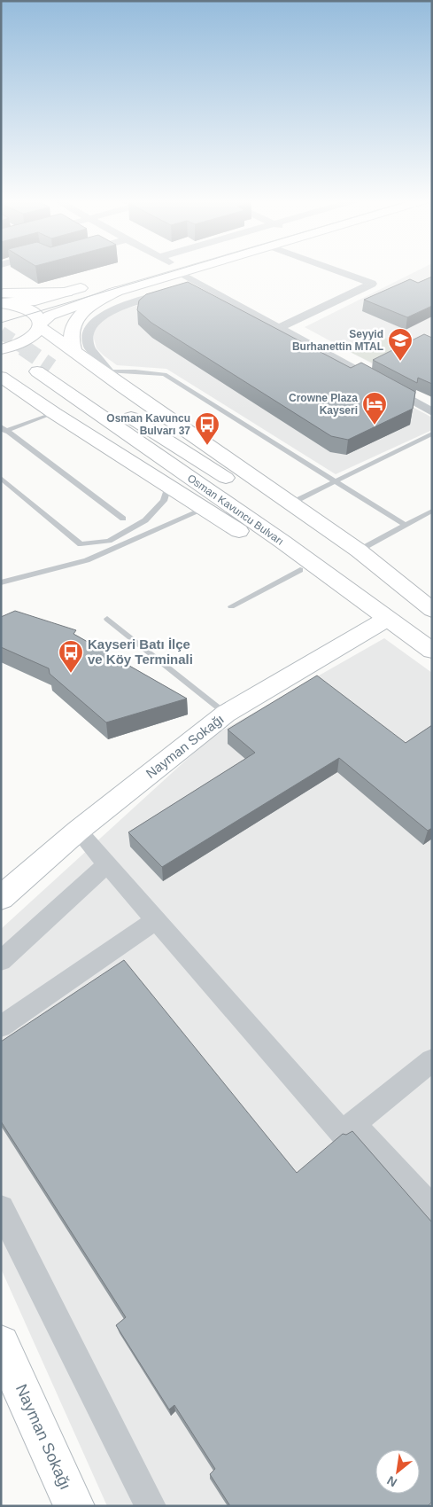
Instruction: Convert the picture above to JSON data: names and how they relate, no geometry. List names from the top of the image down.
{
  "streets": {
    "main road": ["Osman Kavuncu Bulvarı", "Nayman Sokağı"]
  },
  "crossings": [
    ["Osman Kavuncu Bulvarı", "Nayman Sokağı"]
  ],
  "places": {
    "school or university": ["Seyyid Burhanettin MTAL"],
    "hotel": ["Crowne Plaza Kayseri"],
    "bus stop": ["Osman Kavuncu Bulvarı 37", "Kayseri Batı İlçe ve Köy Terminali"]
  },
  "north": "bottom left"
}
